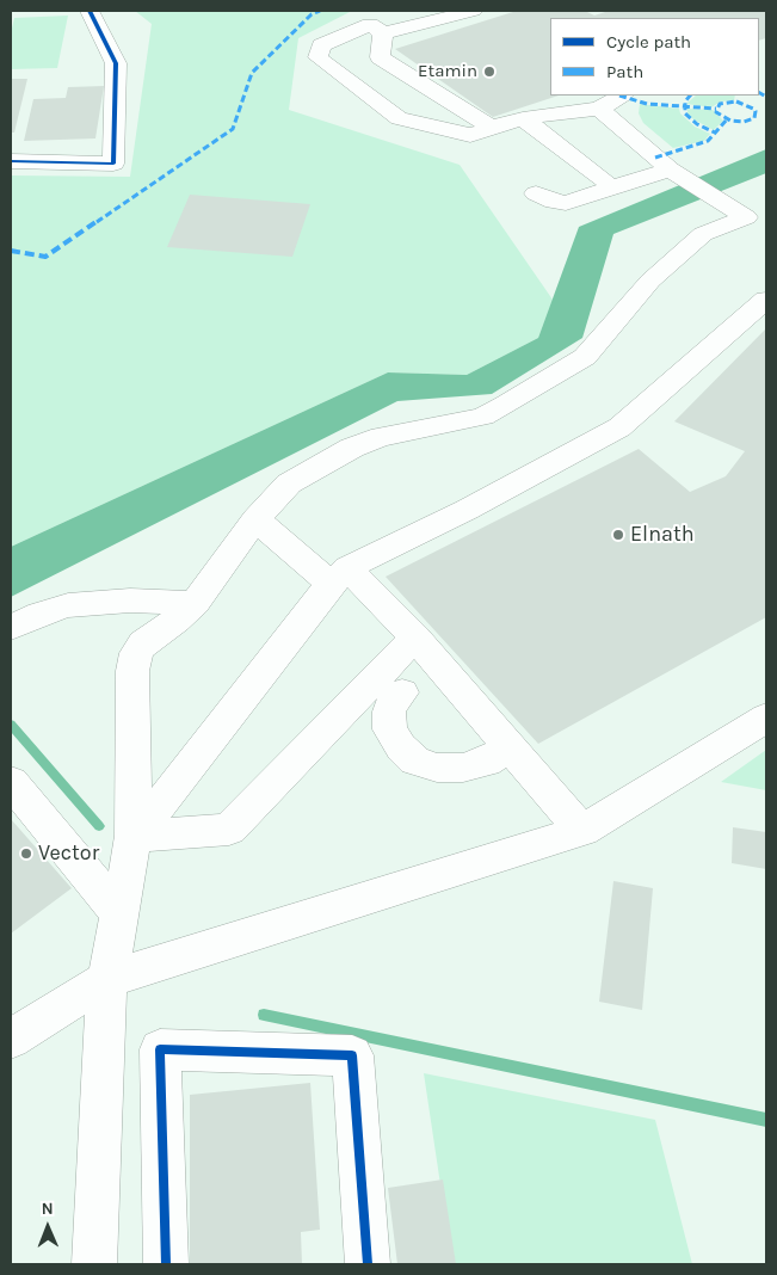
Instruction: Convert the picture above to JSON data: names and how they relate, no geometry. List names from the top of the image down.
{
  "places": ["Etamin", "Elnath", "Vector"],
  "legend": ["Cycle path", "Path"],
  "north": "top"
}
